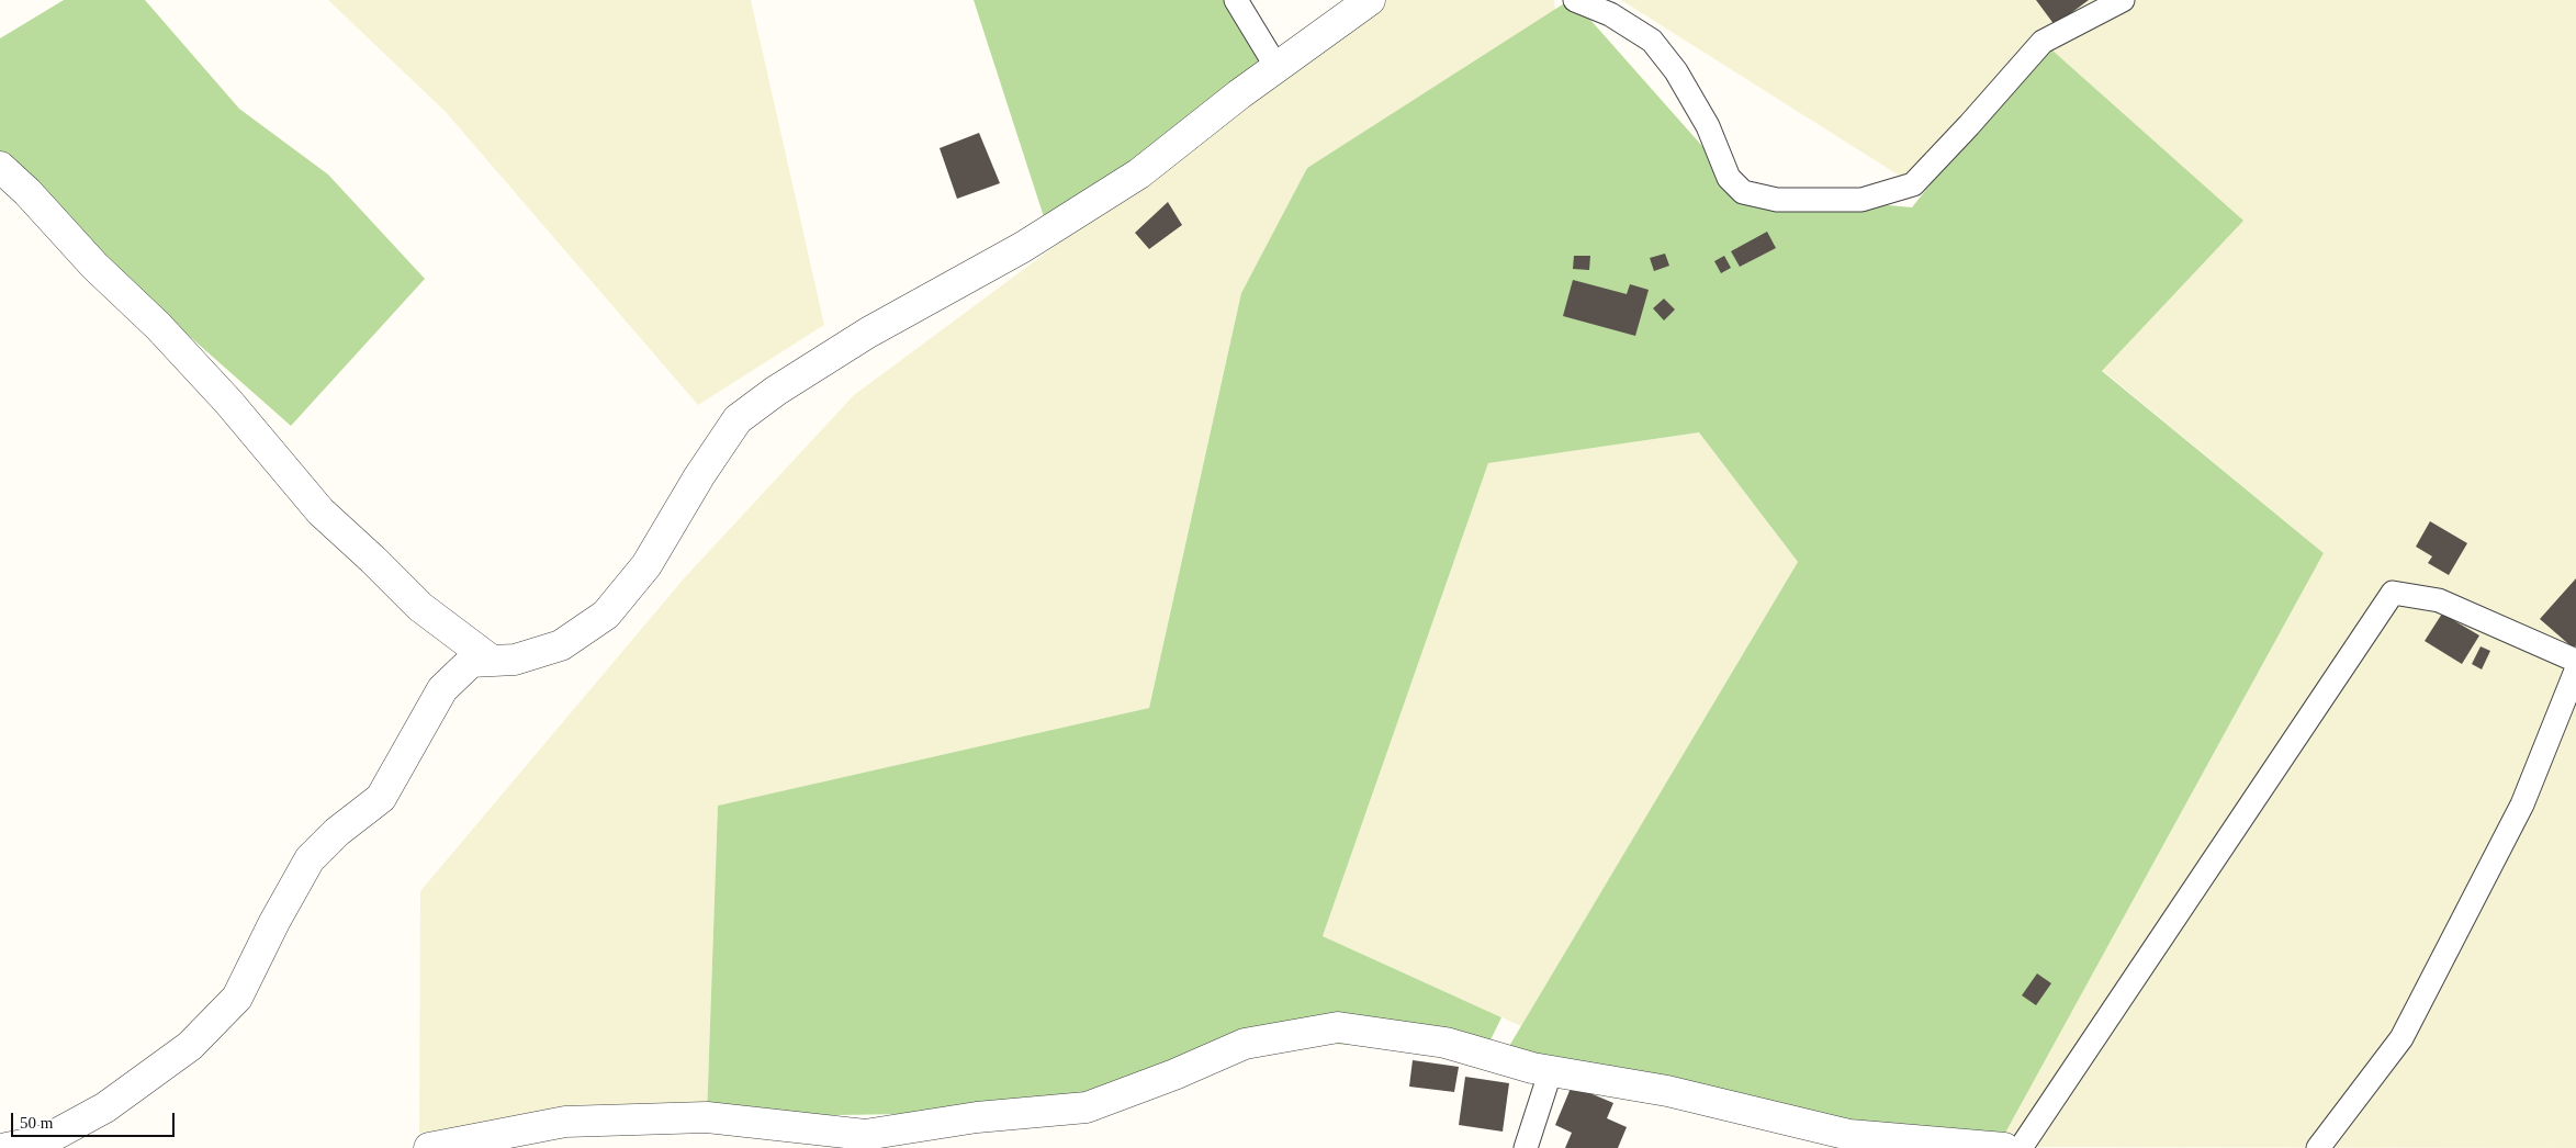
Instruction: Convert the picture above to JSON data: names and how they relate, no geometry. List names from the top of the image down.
{
  "scale_bar": "50 m"
}
